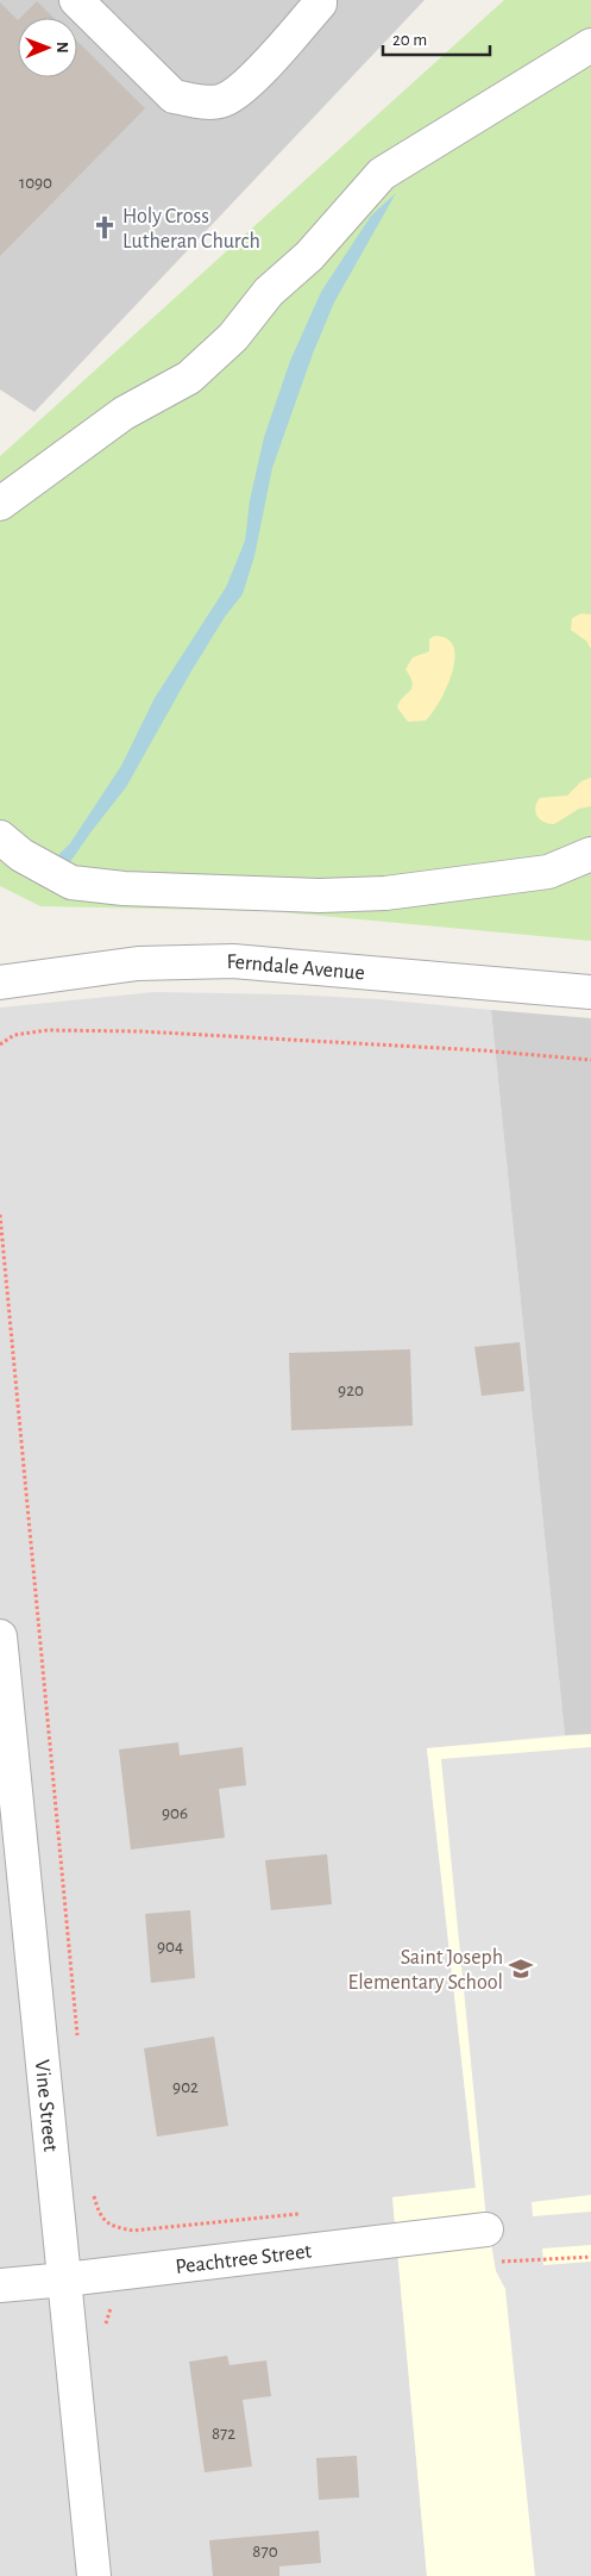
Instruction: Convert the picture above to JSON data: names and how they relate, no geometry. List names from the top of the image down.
{
  "streets": {
    "street": ["Ferndale Avenue", "Vine Street", "Peachtree Street"]
  },
  "crossings": [
    ["Vine Street", "Peachtree Street"]
  ],
  "places": {
    "church": ["Holy Cross Lutheran Church"],
    "school or university": ["Saint Joseph Elementary School"]
  },
  "house_numbers": [
    "1090",
    "920",
    "906",
    "904",
    "902",
    "872",
    "870"
  ],
  "scale_bar": "20 m",
  "north": "right"
}
